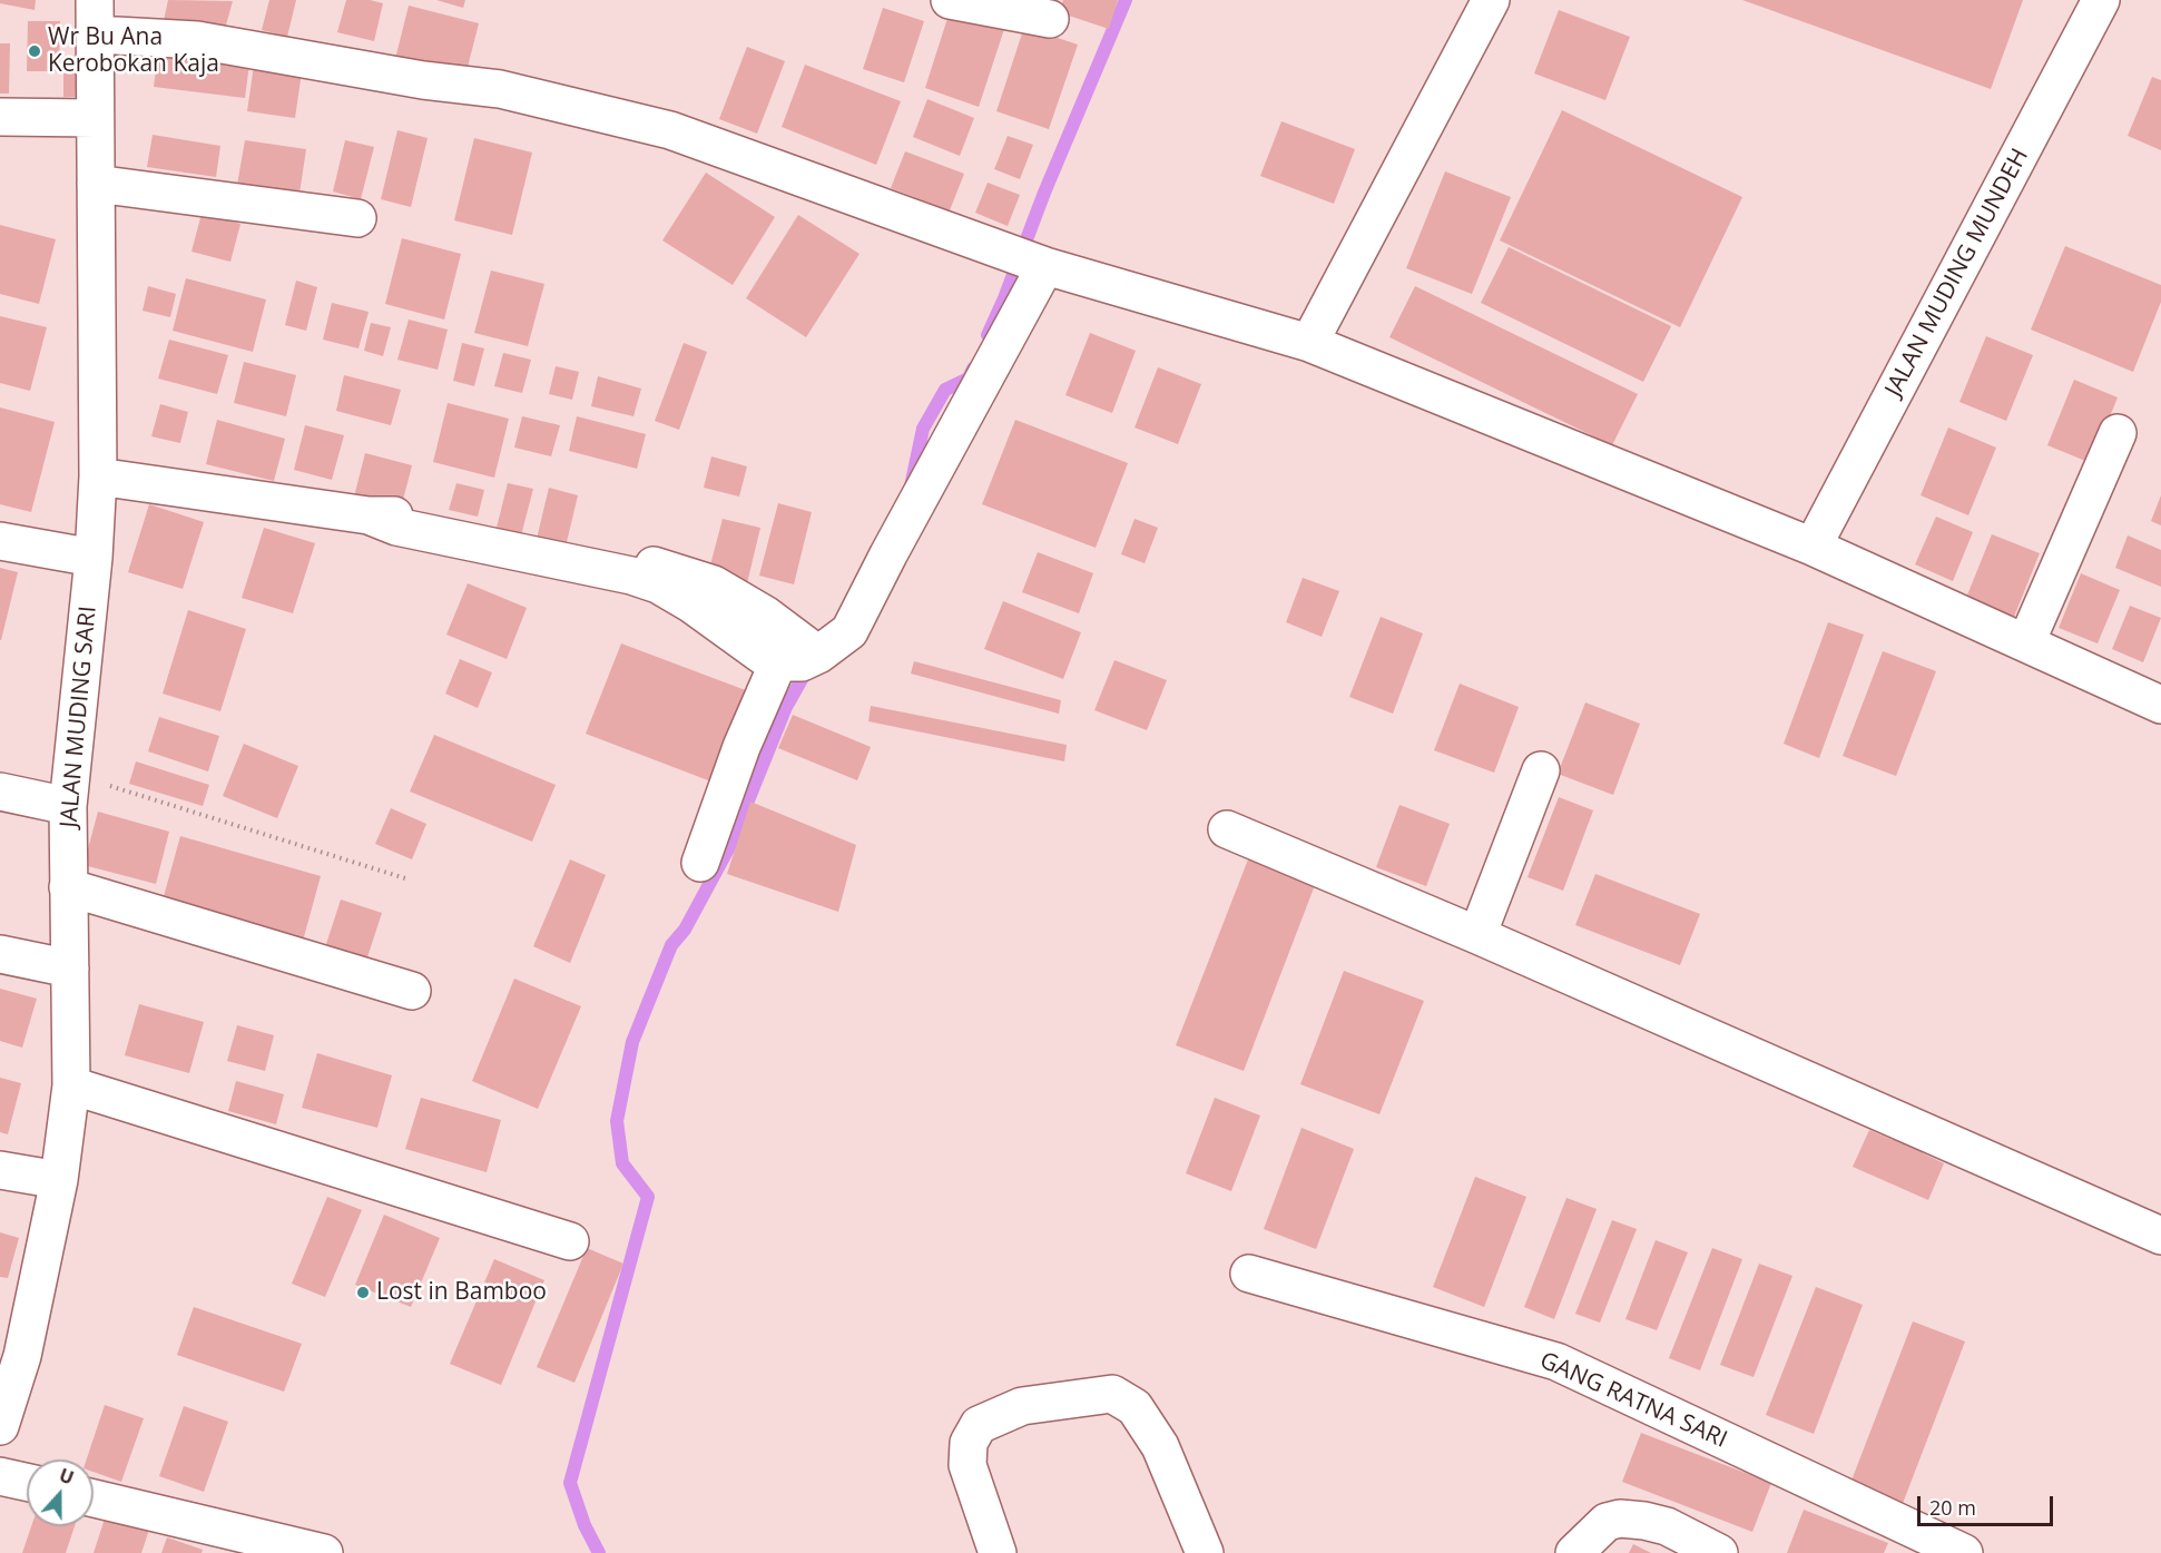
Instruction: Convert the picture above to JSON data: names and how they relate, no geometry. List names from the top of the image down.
{
  "streets": {
    "street": ["JALAN MUDING MUNDEH", "JALAN MUDING SARI", "GANG RATNA SARI"]
  },
  "places": ["Wr Bu Ana Kerobokan Kaja", "Lost in Bamboo"],
  "scale_bar": "20 m",
  "north": "top"
}
